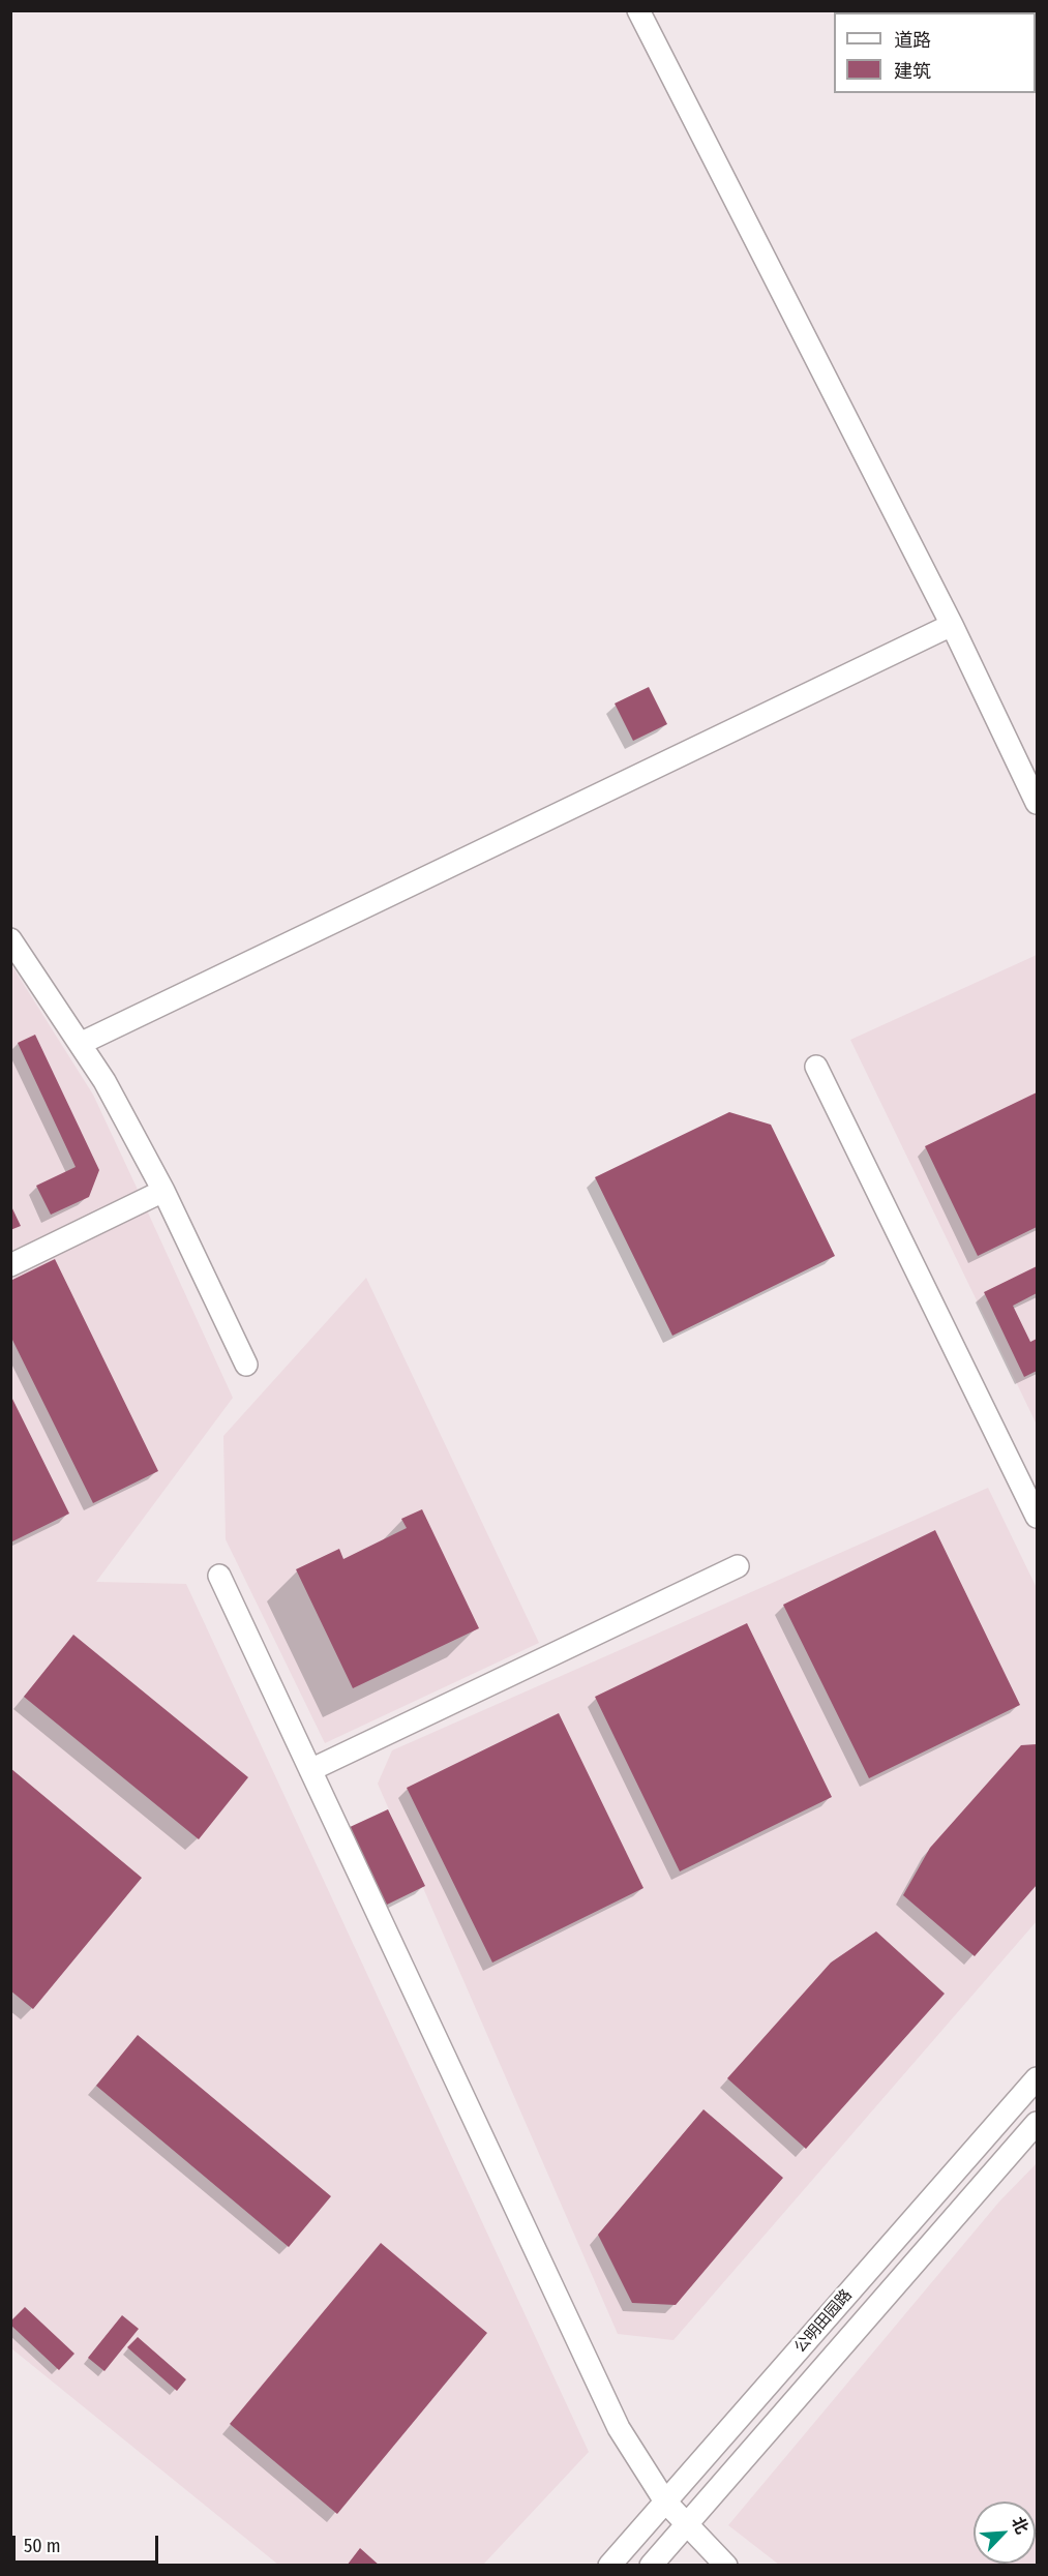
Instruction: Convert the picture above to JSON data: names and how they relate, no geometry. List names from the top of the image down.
{
  "streets": {
    "street": ["公明田园路"]
  },
  "legend": ["道路", "建筑"],
  "scale_bar": "50 m",
  "north": "top right"
}
